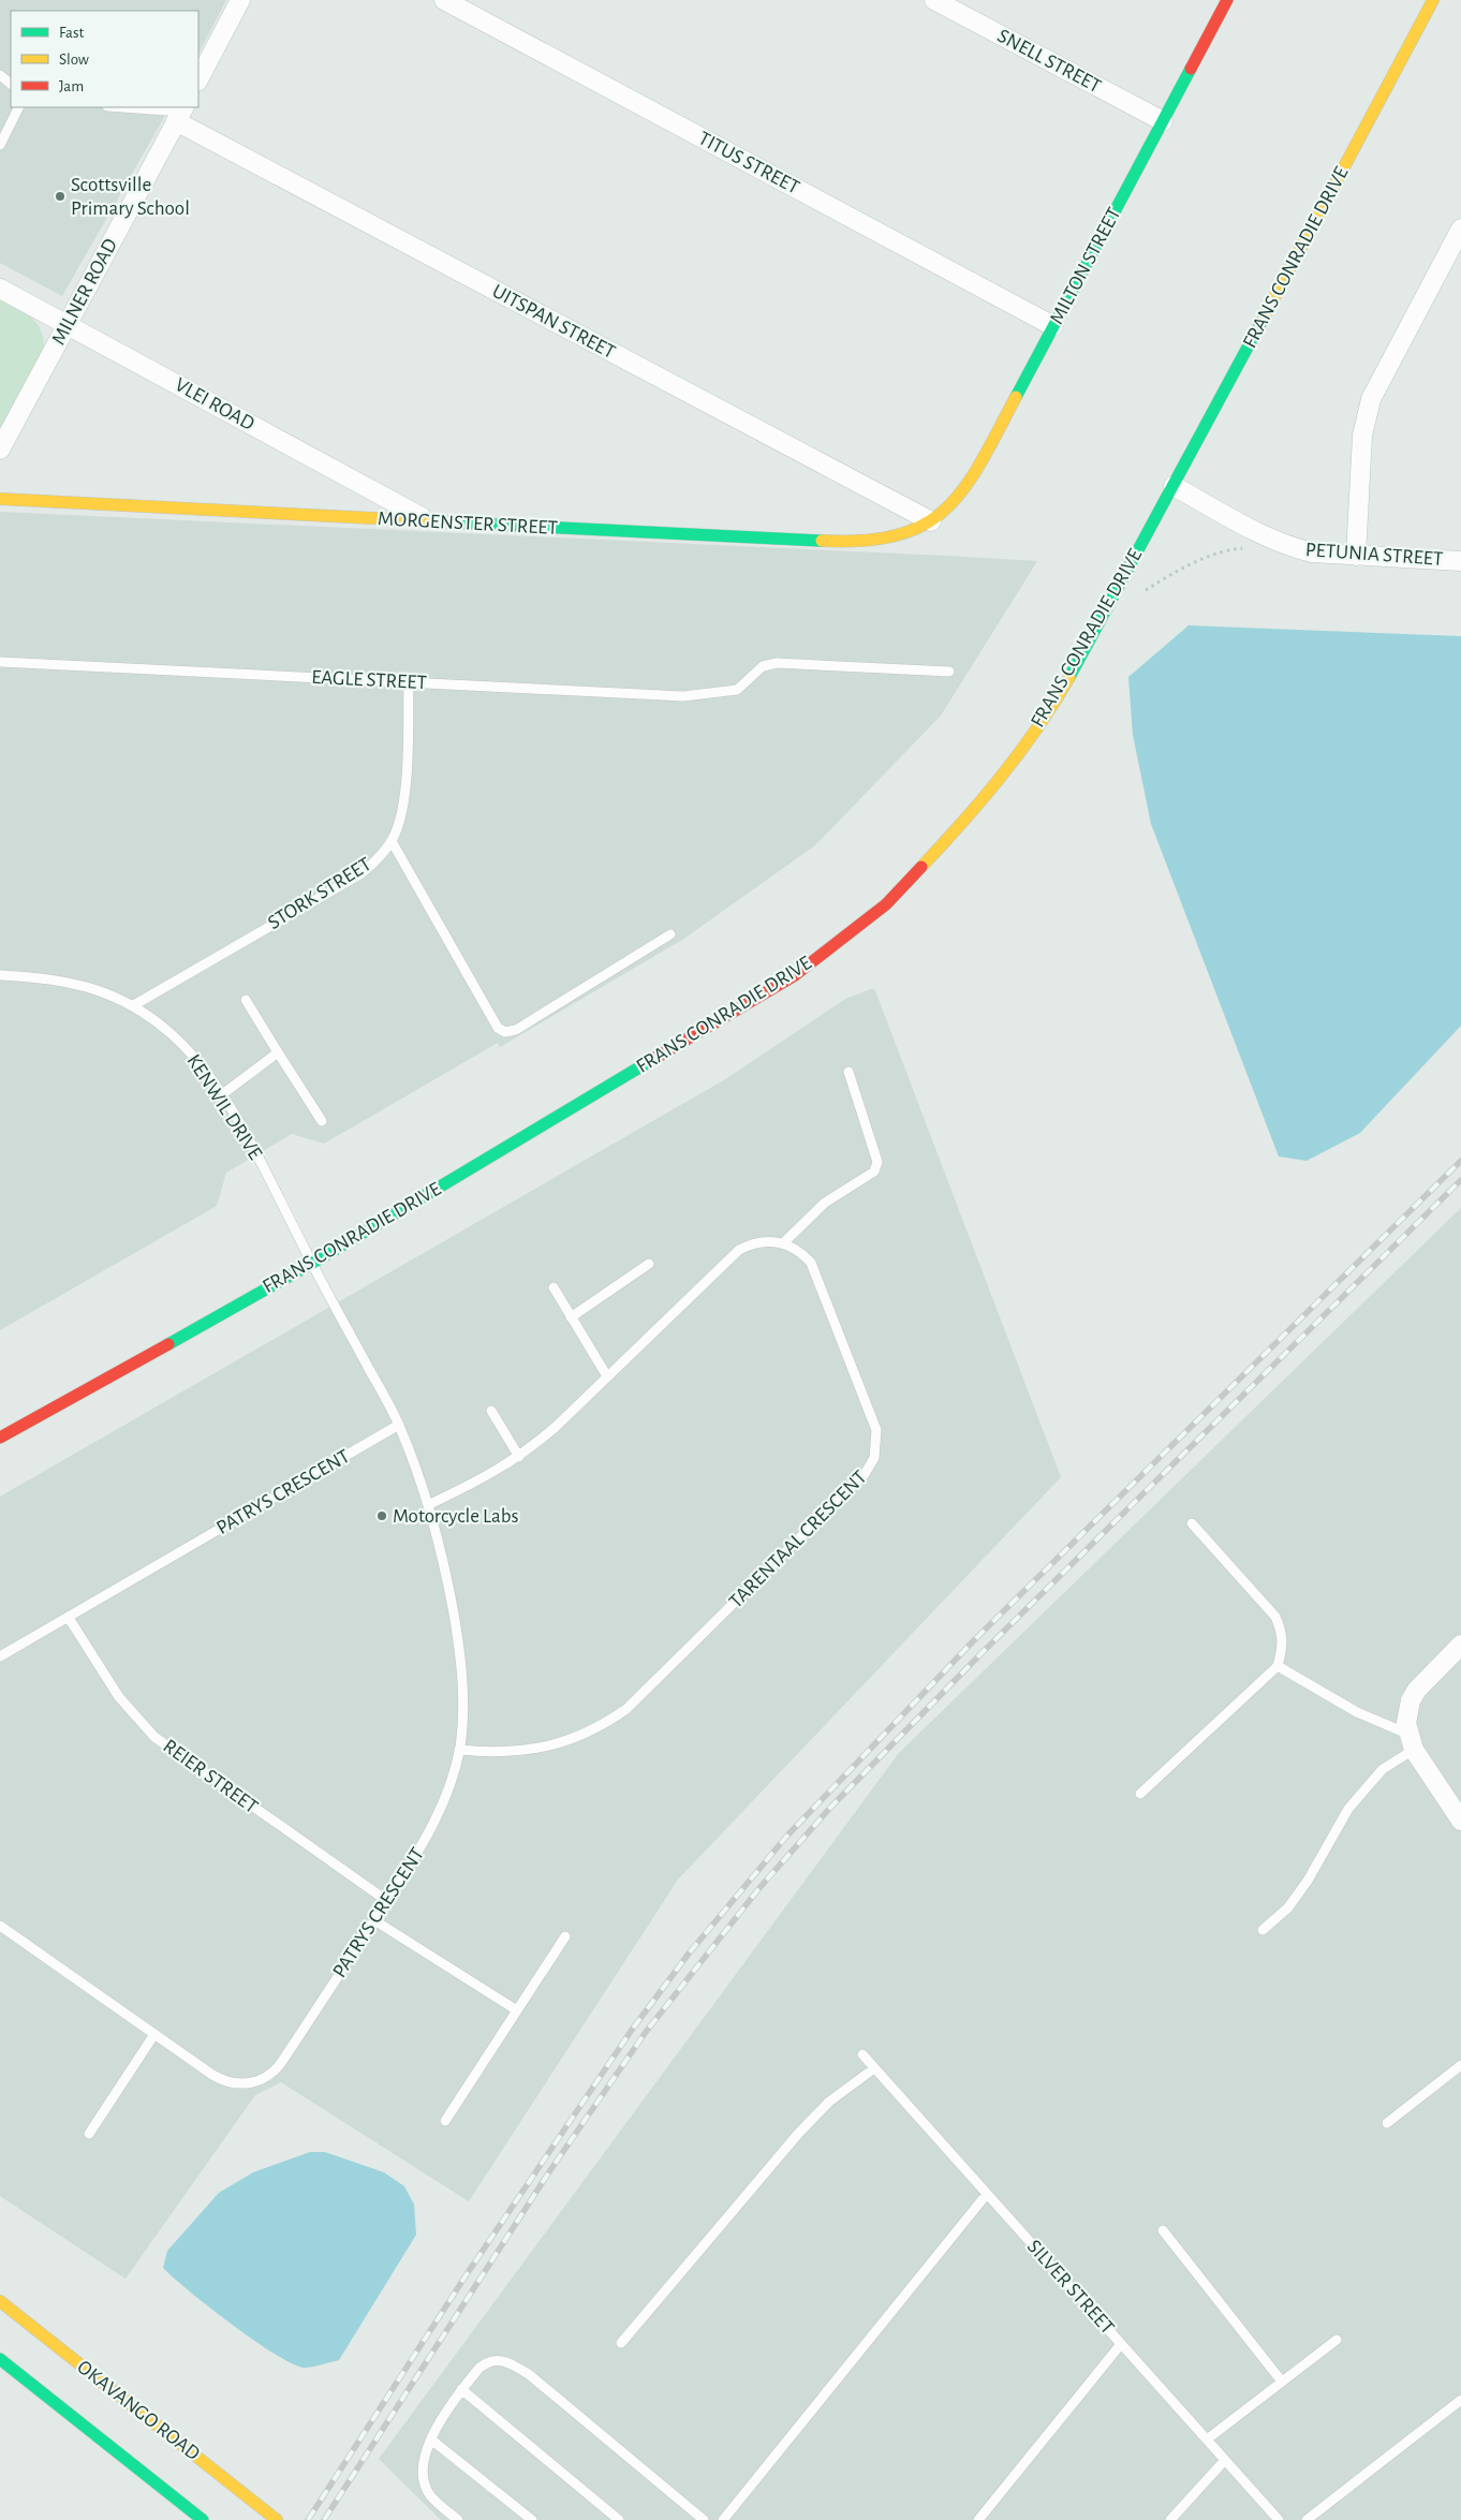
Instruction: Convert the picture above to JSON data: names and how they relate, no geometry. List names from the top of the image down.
{
  "streets": {
    "street": [
      "SNELL STREET",
      "TITUS STREET",
      "FRANS CONRADIE DRIVE",
      "MILTON STREET",
      "MILNER ROAD",
      "UITSPAN STREET",
      "VLEI ROAD",
      "MORGENSTER STREET",
      "PETUNIA STREET",
      "OKAVANGO ROAD"
    ],
    "lane": [
      "EAGLE STREET",
      "STORK STREET",
      "KENWIL DRIVE",
      "PATRYS CRESCENT",
      "TARENTAAL CRESCENT",
      "REIER STREET",
      "SILVER STREET"
    ]
  },
  "crossings": [
    ["SNELL STREET", "MILTON STREET"],
    ["TITUS STREET", "MILTON STREET"],
    ["FRANS CONRADIE DRIVE", "PETUNIA STREET"],
    ["FRANS CONRADIE DRIVE", "KENWIL DRIVE"],
    ["FRANS CONRADIE DRIVE", "PATRYS CRESCENT"],
    ["MILTON STREET", "UITSPAN STREET"],
    ["MILTON STREET", "MORGENSTER STREET"],
    ["MILNER ROAD", "UITSPAN STREET"],
    ["MILNER ROAD", "VLEI ROAD"],
    ["UITSPAN STREET", "MORGENSTER STREET"],
    ["VLEI ROAD", "MORGENSTER STREET"],
    ["EAGLE STREET", "STORK STREET"],
    ["STORK STREET", "KENWIL DRIVE"],
    ["KENWIL DRIVE", "PATRYS CRESCENT"],
    ["PATRYS CRESCENT", "TARENTAAL CRESCENT"],
    ["PATRYS CRESCENT", "REIER STREET"]
  ],
  "places": ["Scottsville Primary School", "Motorcycle Labs"],
  "legend": ["Fast", "Slow", "Jam"]
}
